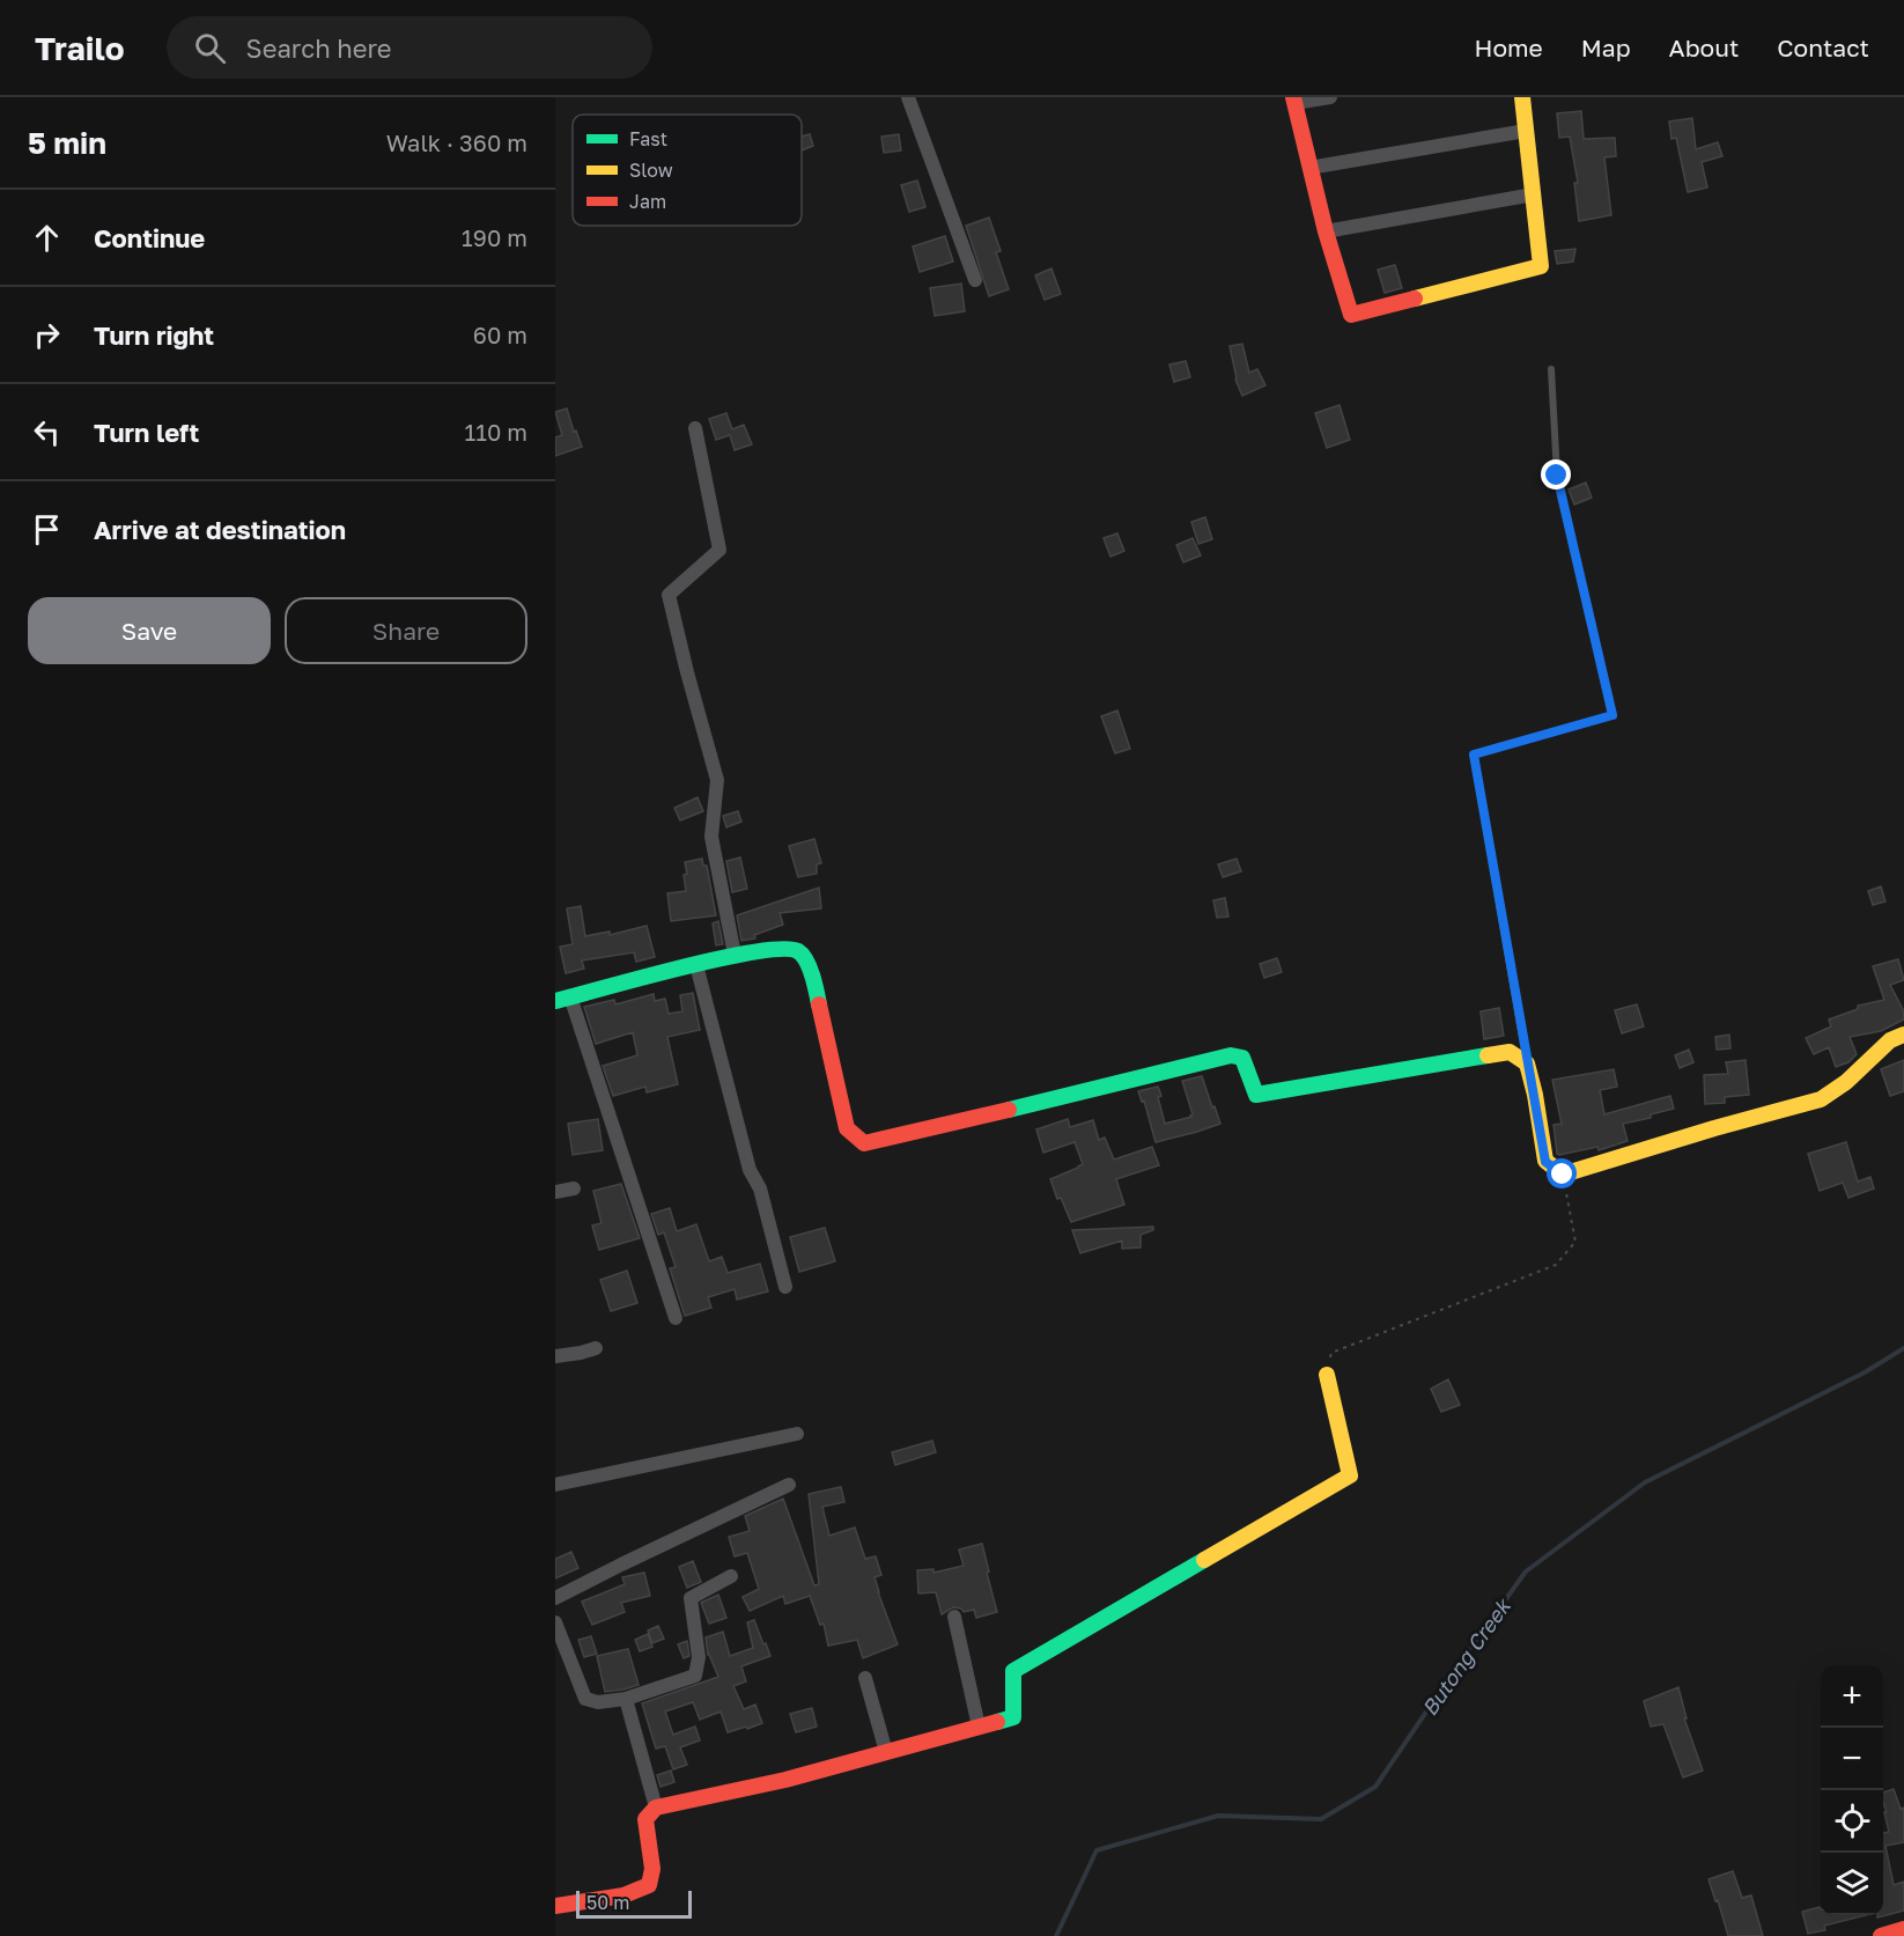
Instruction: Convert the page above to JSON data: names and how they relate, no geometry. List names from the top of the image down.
{
  "water": ["Butong Creek"],
  "legend": ["Fast", "Slow", "Jam"],
  "scale_bar": "50 m",
  "page": {
    "header": "Trailo",
    "search": "Search here",
    "nav": [
      "Home",
      "Map",
      "About",
      "Contact"
    ],
    "heading": ["5 min", "Walk · 360 m"],
    "list": [
      ["Continue", "190 m"],
      ["Turn right", "60 m"],
      ["Turn left", "110 m"],
      "Arrive at destination"
    ],
    "buttons": ["Save", "Share"],
    "map_buttons": ["+", "−"],
    "scale": "50 m"
  }
}
